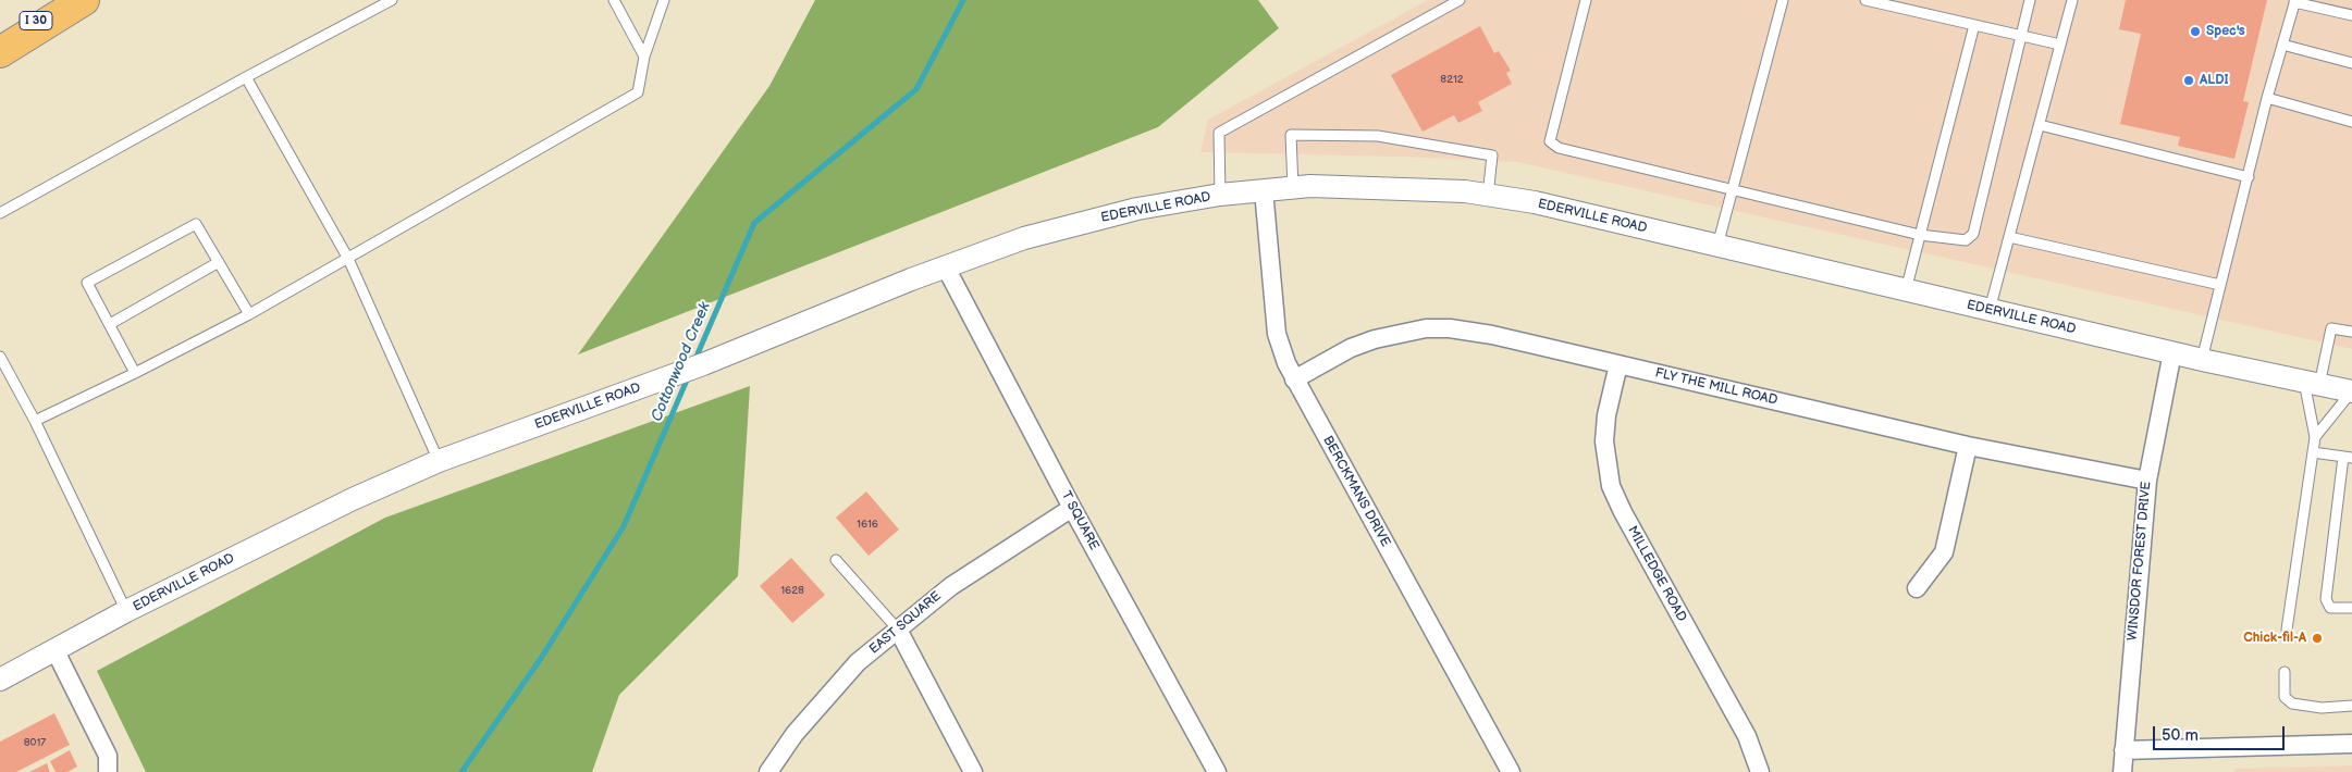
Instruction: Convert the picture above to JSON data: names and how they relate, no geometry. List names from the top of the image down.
{
  "streets": {
    "highway": ["I 30"],
    "street": [
      "EDERVILLE ROAD",
      "FLY THE MILL ROAD",
      "BERCKMANS DRIVE",
      "T SQUARE",
      "WINSDOR FOREST DRIVE",
      "MILLEDGE ROAD",
      "EAST SQUARE"
    ]
  },
  "crossings": [
    ["EDERVILLE ROAD", "BERCKMANS DRIVE"],
    ["EDERVILLE ROAD", "T SQUARE"],
    ["EDERVILLE ROAD", "WINSDOR FOREST DRIVE"],
    ["FLY THE MILL ROAD", "BERCKMANS DRIVE"],
    ["FLY THE MILL ROAD", "WINSDOR FOREST DRIVE"],
    ["FLY THE MILL ROAD", "MILLEDGE ROAD"],
    ["T SQUARE", "EAST SQUARE"]
  ],
  "water": ["Cottonwood Creek"],
  "places": ["Spec's", "ALDI", "Chick-fil-A"],
  "house_numbers": [
    "8212",
    "1616",
    "1628",
    "8017"
  ],
  "scale_bar": "50 m"
}
